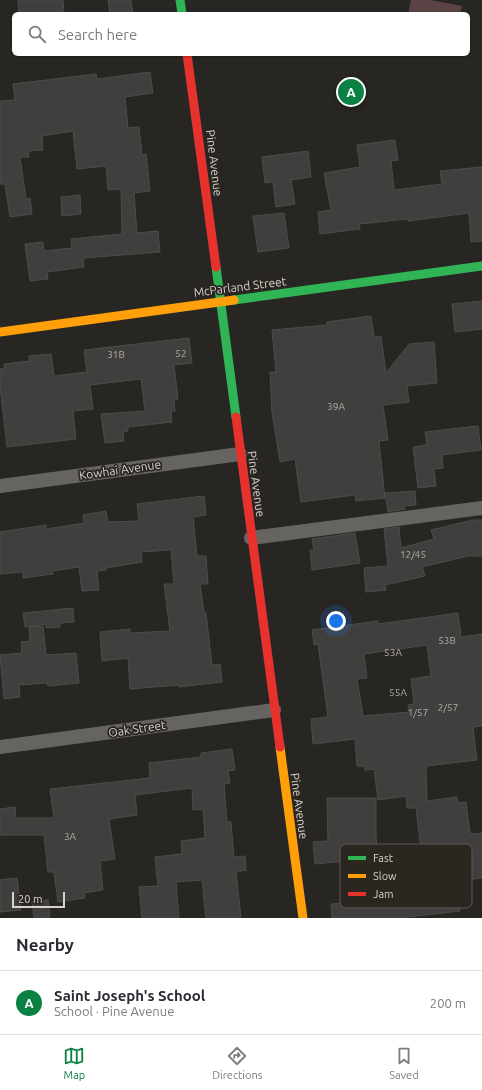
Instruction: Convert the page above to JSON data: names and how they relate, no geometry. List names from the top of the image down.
{
  "streets": {
    "street": [
      "Pine Avenue",
      "McParland Street",
      "Kowhai Avenue",
      "Oak Street"
    ]
  },
  "crossings": [
    ["Pine Avenue", "McParland Street"],
    ["Pine Avenue", "Kowhai Avenue"],
    ["Pine Avenue", "Oak Street"]
  ],
  "house_numbers": [
    "52",
    "31B",
    "39A",
    "12/45",
    "53B",
    "53A",
    "55A",
    "2/57",
    "1/57",
    "3A"
  ],
  "legend": ["Fast", "Slow", "Jam"],
  "scale_bar": "20 m",
  "page": {
    "search": "Search here",
    "pins": "A",
    "scale": "20 m",
    "heading": "Nearby",
    "list": [
      {
        "mark": "A",
        "name": "Saint Joseph's School",
        "note": "School · Pine Avenue",
        "value": "200 m"
      }
    ],
    "nav": ["Map", "Directions", "Saved"]
  }
}
